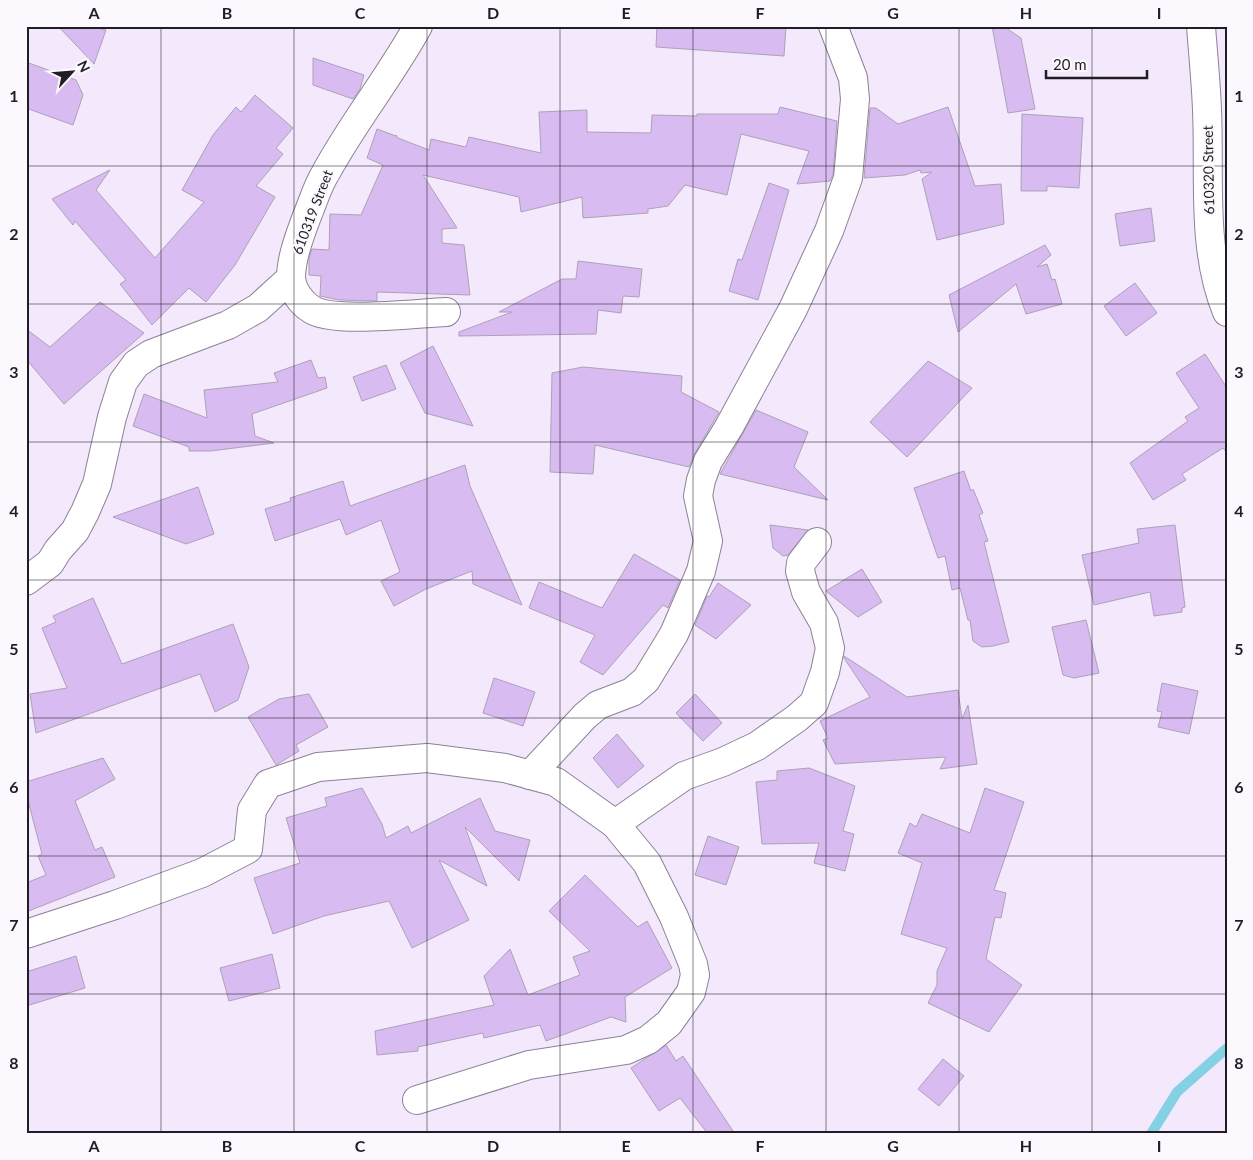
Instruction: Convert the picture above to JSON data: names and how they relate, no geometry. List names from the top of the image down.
{
  "streets": {
    "street": ["610320 Street", "610319 Street"]
  },
  "scale_bar": "20 m",
  "north": "top right",
  "grid": {
    "columns": [
      "A",
      "B",
      "C",
      "D",
      "E",
      "F",
      "G",
      "H",
      "I"
    ],
    "rows": [
      "1",
      "2",
      "3",
      "4",
      "5",
      "6",
      "7",
      "8"
    ]
  }
}
